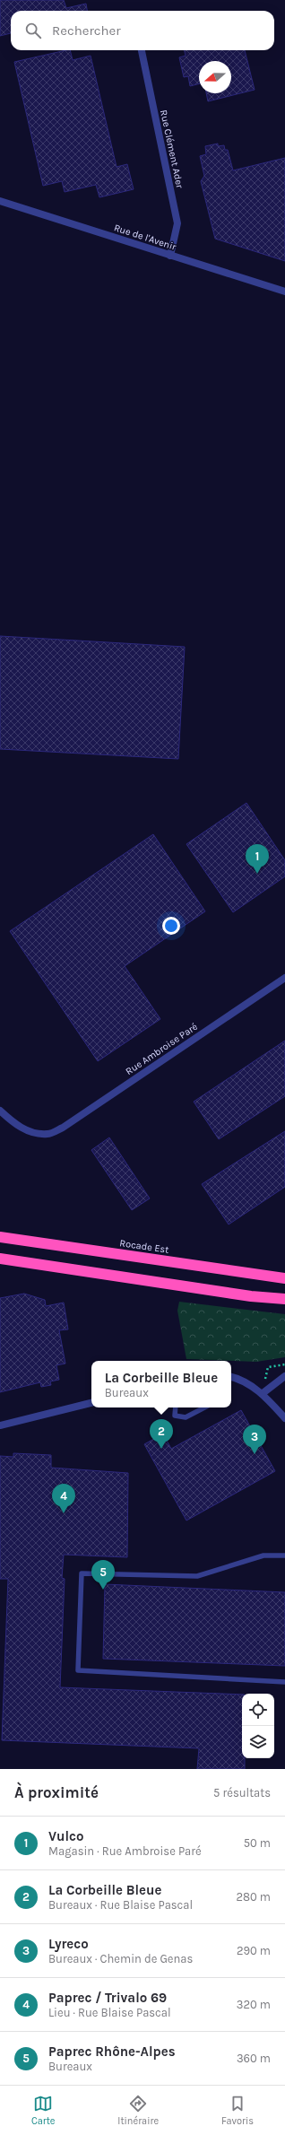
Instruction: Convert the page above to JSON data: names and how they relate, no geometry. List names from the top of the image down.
{
  "streets": {
    "highway": ["Rocade Est"],
    "street": ["Rue Clément Ader", "Rue de l'Avenir", "Rue Ambroise Paré"]
  },
  "crossings": [
    ["Rue Clément Ader", "Rue de l'Avenir"]
  ],
  "north": "left",
  "page": {
    "search": "Rechercher",
    "pins": [
      "1",
      "2",
      "3",
      "4",
      "5"
    ],
    "popup": ["La Corbeille Bleue", "Bureaux"],
    "heading": ["À proximité", "5 résultats"],
    "list": [
      {
        "mark": "1",
        "name": "Vulco",
        "note": "Magasin · Rue Ambroise Paré",
        "value": "50 m"
      },
      {
        "mark": "2",
        "name": "La Corbeille Bleue",
        "note": "Bureaux · Rue Blaise Pascal",
        "value": "280 m"
      },
      {
        "mark": "3",
        "name": "Lyreco",
        "note": "Bureaux · Chemin de Genas",
        "value": "290 m"
      },
      {
        "mark": "4",
        "name": "Paprec / Trivalo 69",
        "note": "Lieu · Rue Blaise Pascal",
        "value": "320 m"
      },
      {
        "mark": "5",
        "name": "Paprec Rhône-Alpes",
        "note": "Bureaux",
        "value": "360 m"
      }
    ],
    "nav": ["Carte", "Itinéraire", "Favoris"]
  }
}
